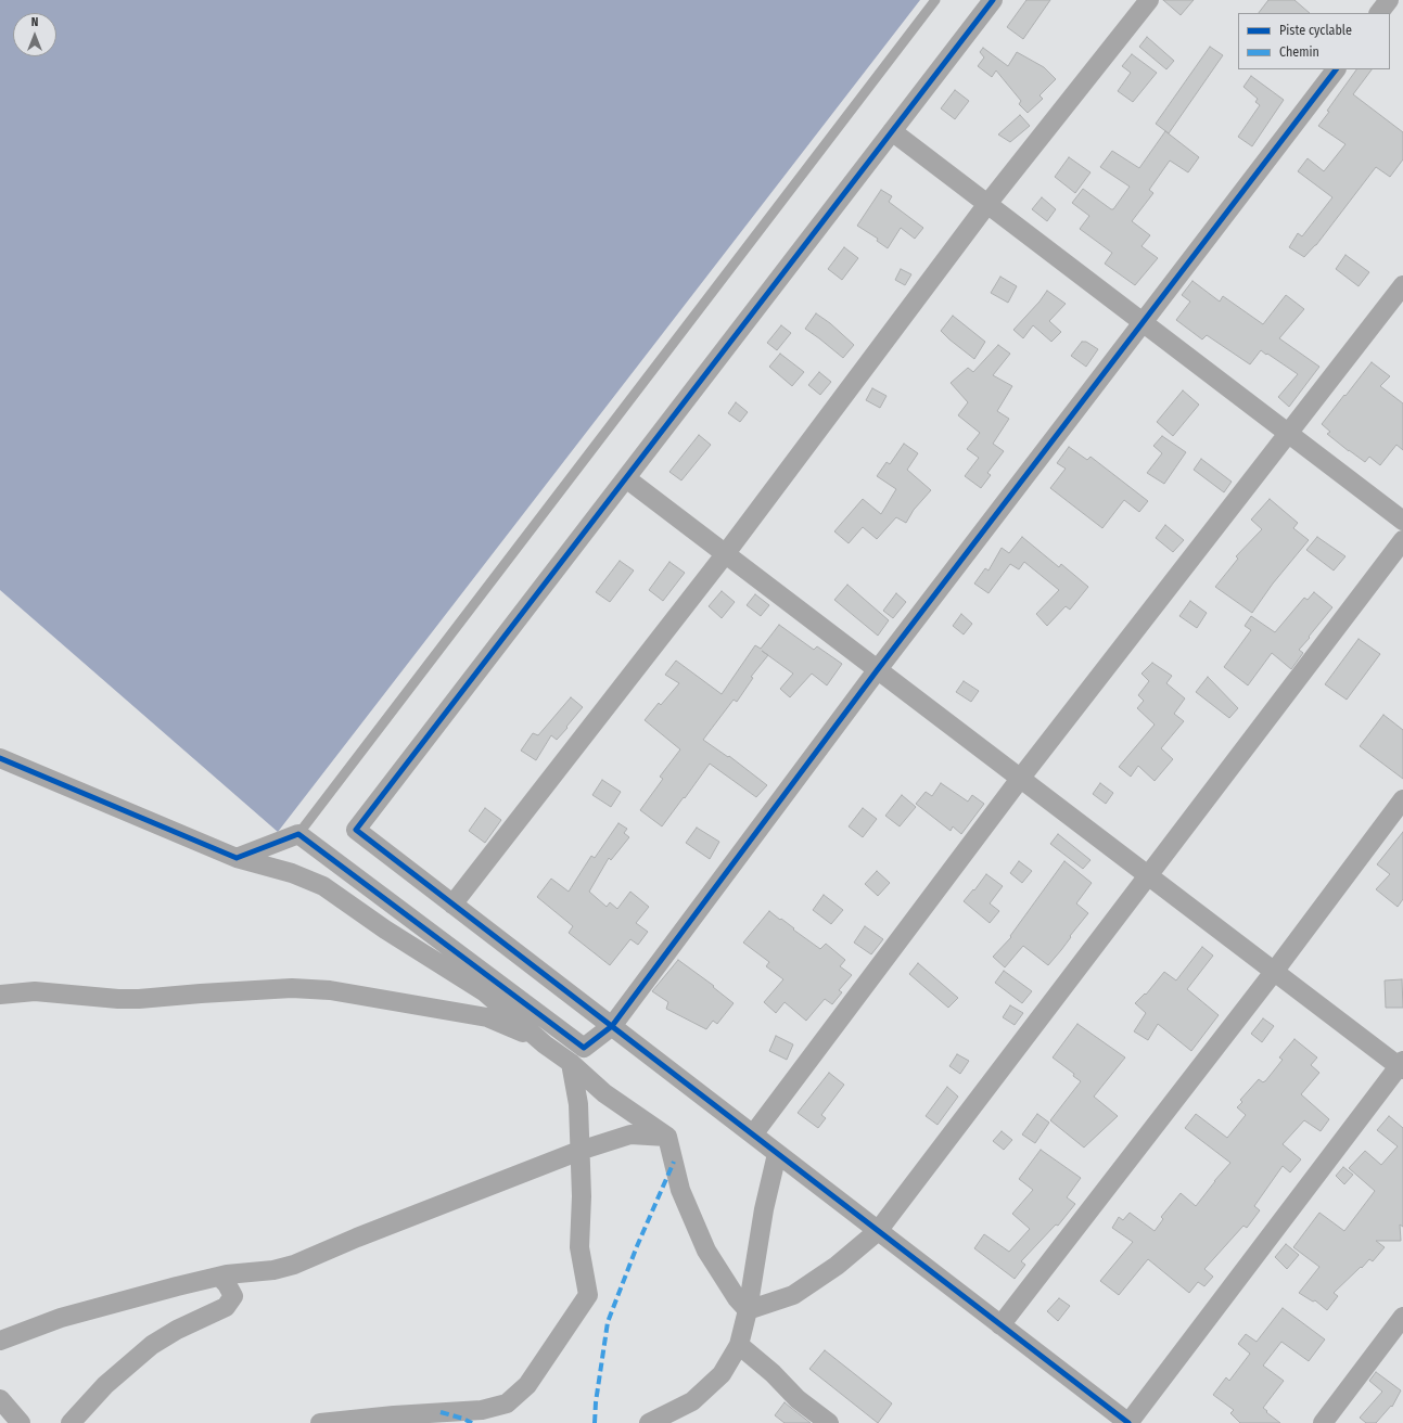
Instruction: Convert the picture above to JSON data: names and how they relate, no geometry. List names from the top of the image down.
{
  "legend": ["Piste cyclable", "Chemin"],
  "north": "top"
}
